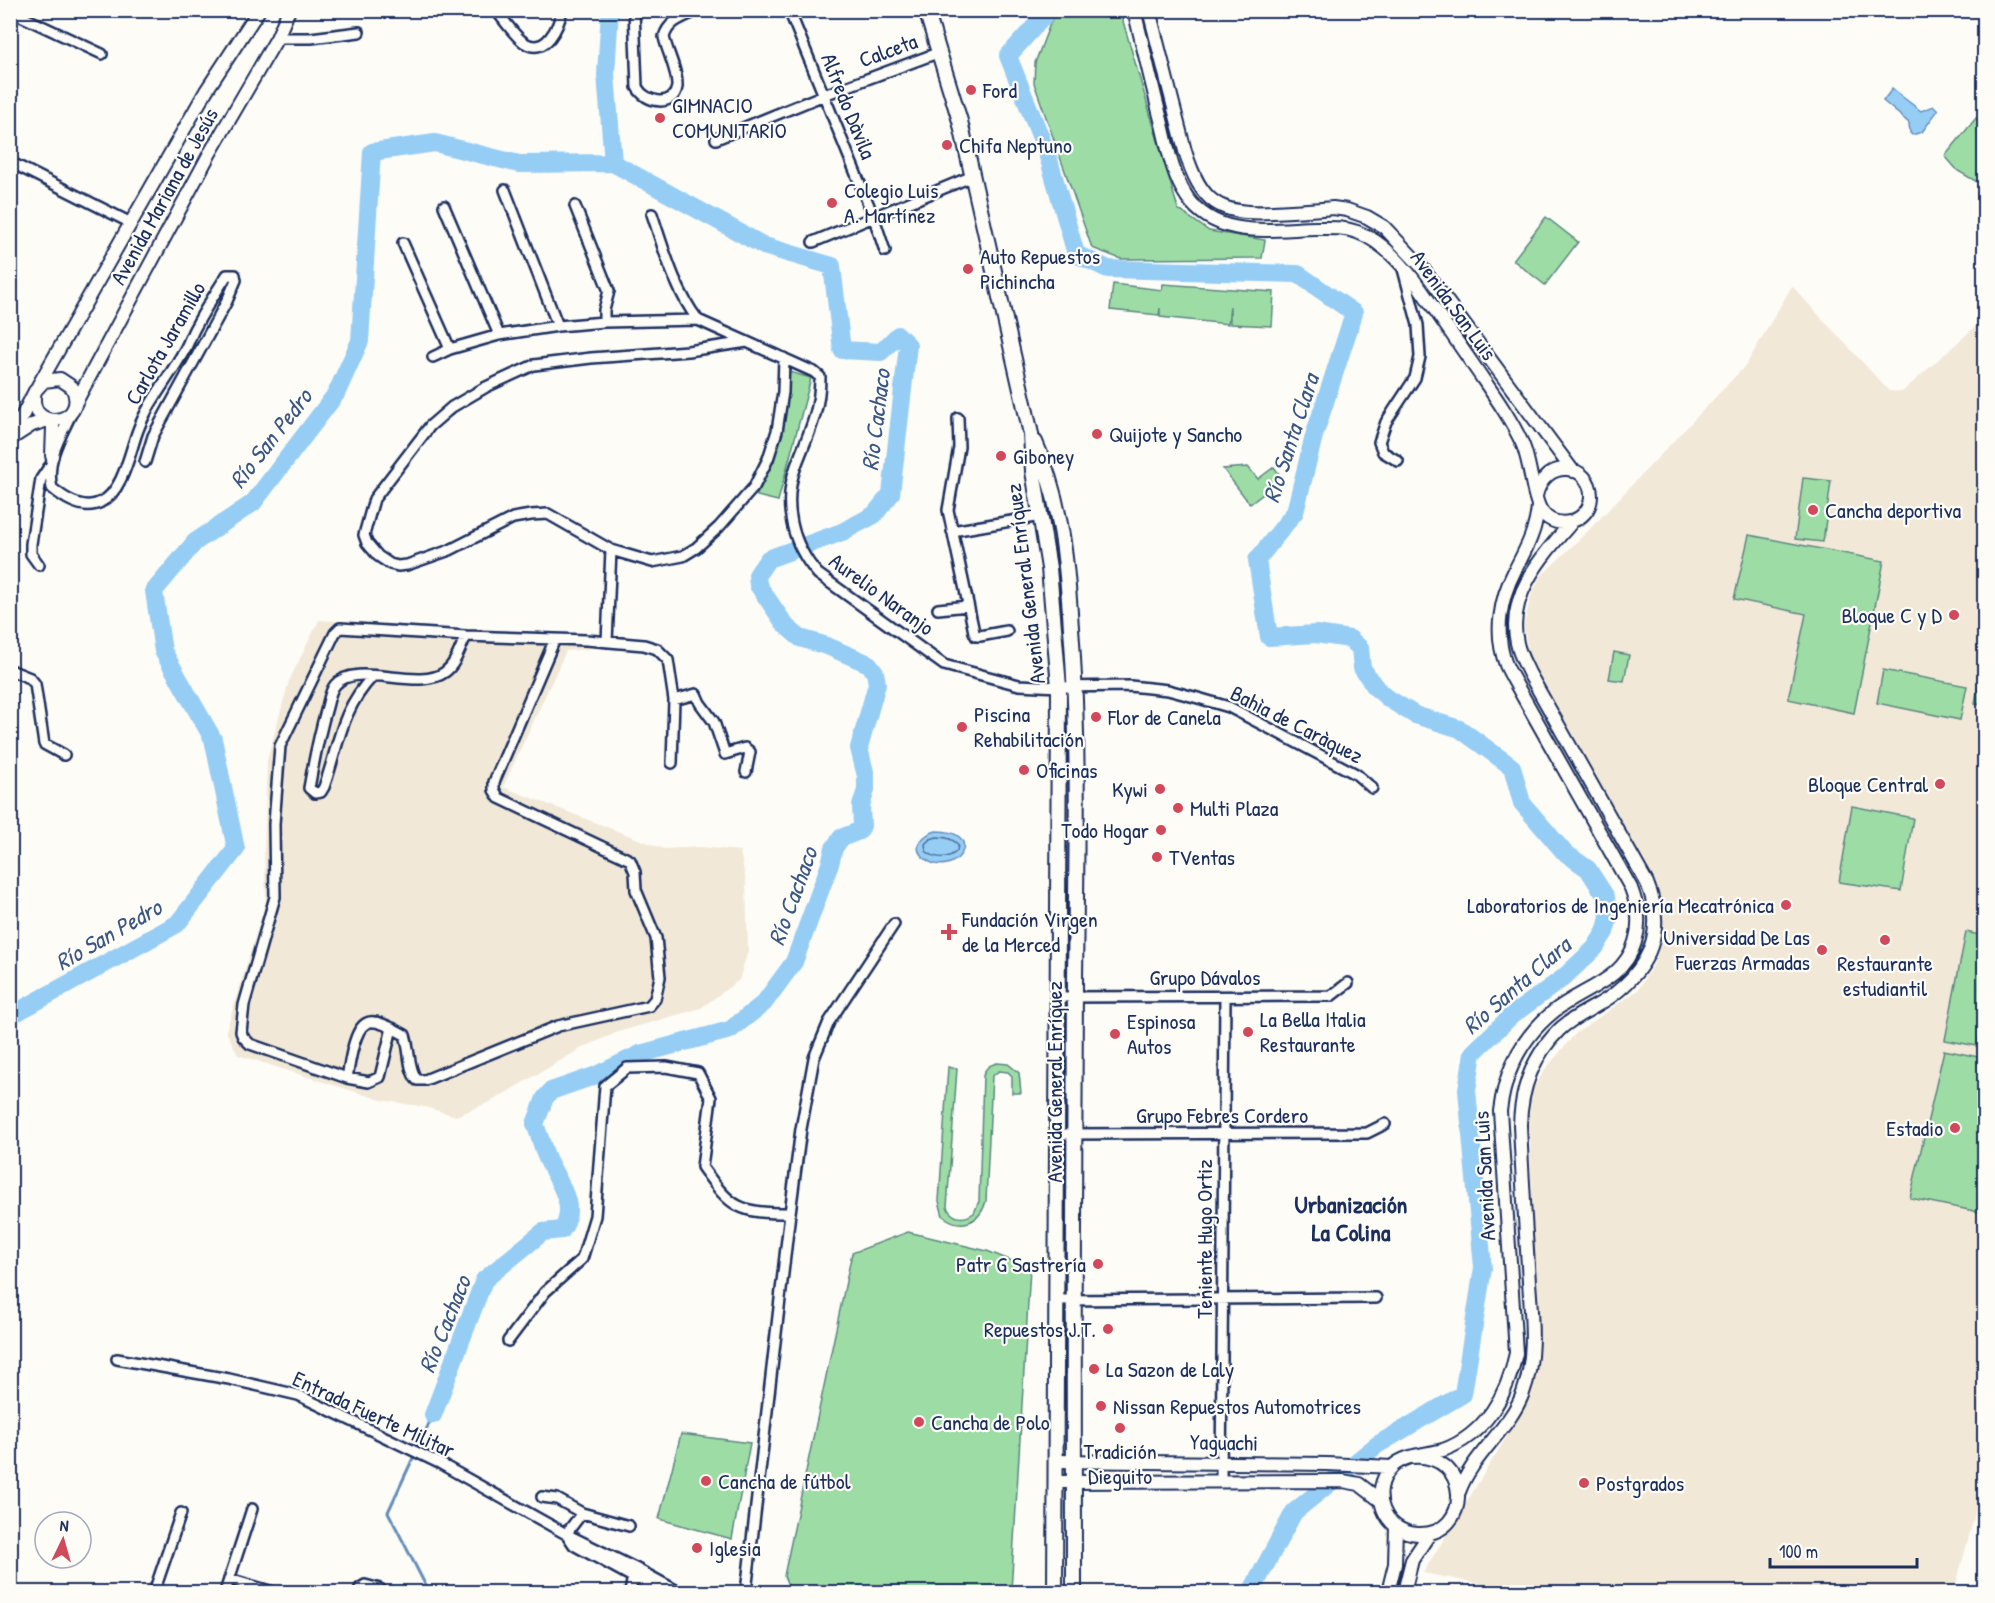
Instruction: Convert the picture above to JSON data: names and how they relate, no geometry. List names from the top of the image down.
{
  "streets": {
    "main road": ["Avenida General Enríquez"],
    "street": [
      "Calceta",
      "Alfredo Dàvila",
      "Avenida Mariana de Jesús",
      "Avenida San Luis",
      "Carlota Jaramillo",
      "Aurelio Naranjo",
      "Bahìa de Caràquez",
      "Grupo Dávalos",
      "Grupo Febres Cordero",
      "Teniente Hugo Ortiz",
      "Entrada Fuerte Militar",
      "Yaguachi"
    ]
  },
  "crossings": [
    ["Calceta", "Alfredo Dàvila"],
    ["Calceta", "Avenida General Enríquez"],
    ["Avenida San Luis", "Yaguachi"],
    ["Avenida General Enríquez", "Aurelio Naranjo"],
    ["Avenida General Enríquez", "Bahìa de Caràquez"],
    ["Avenida General Enríquez", "Grupo Dávalos"],
    ["Avenida General Enríquez", "Grupo Febres Cordero"],
    ["Avenida General Enríquez", "Yaguachi"],
    ["Aurelio Naranjo", "Bahìa de Caràquez"],
    ["Grupo Dávalos", "Teniente Hugo Ortiz"],
    ["Grupo Febres Cordero", "Teniente Hugo Ortiz"],
    ["Teniente Hugo Ortiz", "Yaguachi"]
  ],
  "districts": ["Urbanización La Colina"],
  "water": ["Río Cachaco", "Río San Pedro", "Río Santa Clara"],
  "places": {
    "other": [
      "Ford",
      "GIMNACIO COMUNITARIO",
      "Chifa Neptuno",
      "Colegio Luis A. Martínez",
      "Auto Repuestos Pichincha",
      "Quijote y Sancho",
      "Giboney",
      "Cancha deportiva",
      "Bloque C y D",
      "Flor de Canela",
      "Piscina Rehabilitación",
      "Oficinas",
      "Bloque Central",
      "Kywi",
      "Multi Plaza",
      "Todo Hogar",
      "TVentas",
      "Laboratorios de Ingeniería Mecatrónica",
      "Restaurante estudiantil",
      "Universidad De Las Fuerzas Armadas",
      "La Bella Italia Restaurante",
      "Espinosa Autos",
      "Estadio",
      "Patr G Sastrería",
      "Repuestos J.T.",
      "La Sazon de Laly",
      "Nissan Repuestos Automotrices",
      "Cancha de Polo",
      "Tradición Dieguito",
      "Cancha de fútbol",
      "Postgrados",
      "Iglesia"
    ],
    "health": ["Fundación Virgen de la Merced"]
  },
  "scale_bar": "100 m",
  "north": "top"
}
